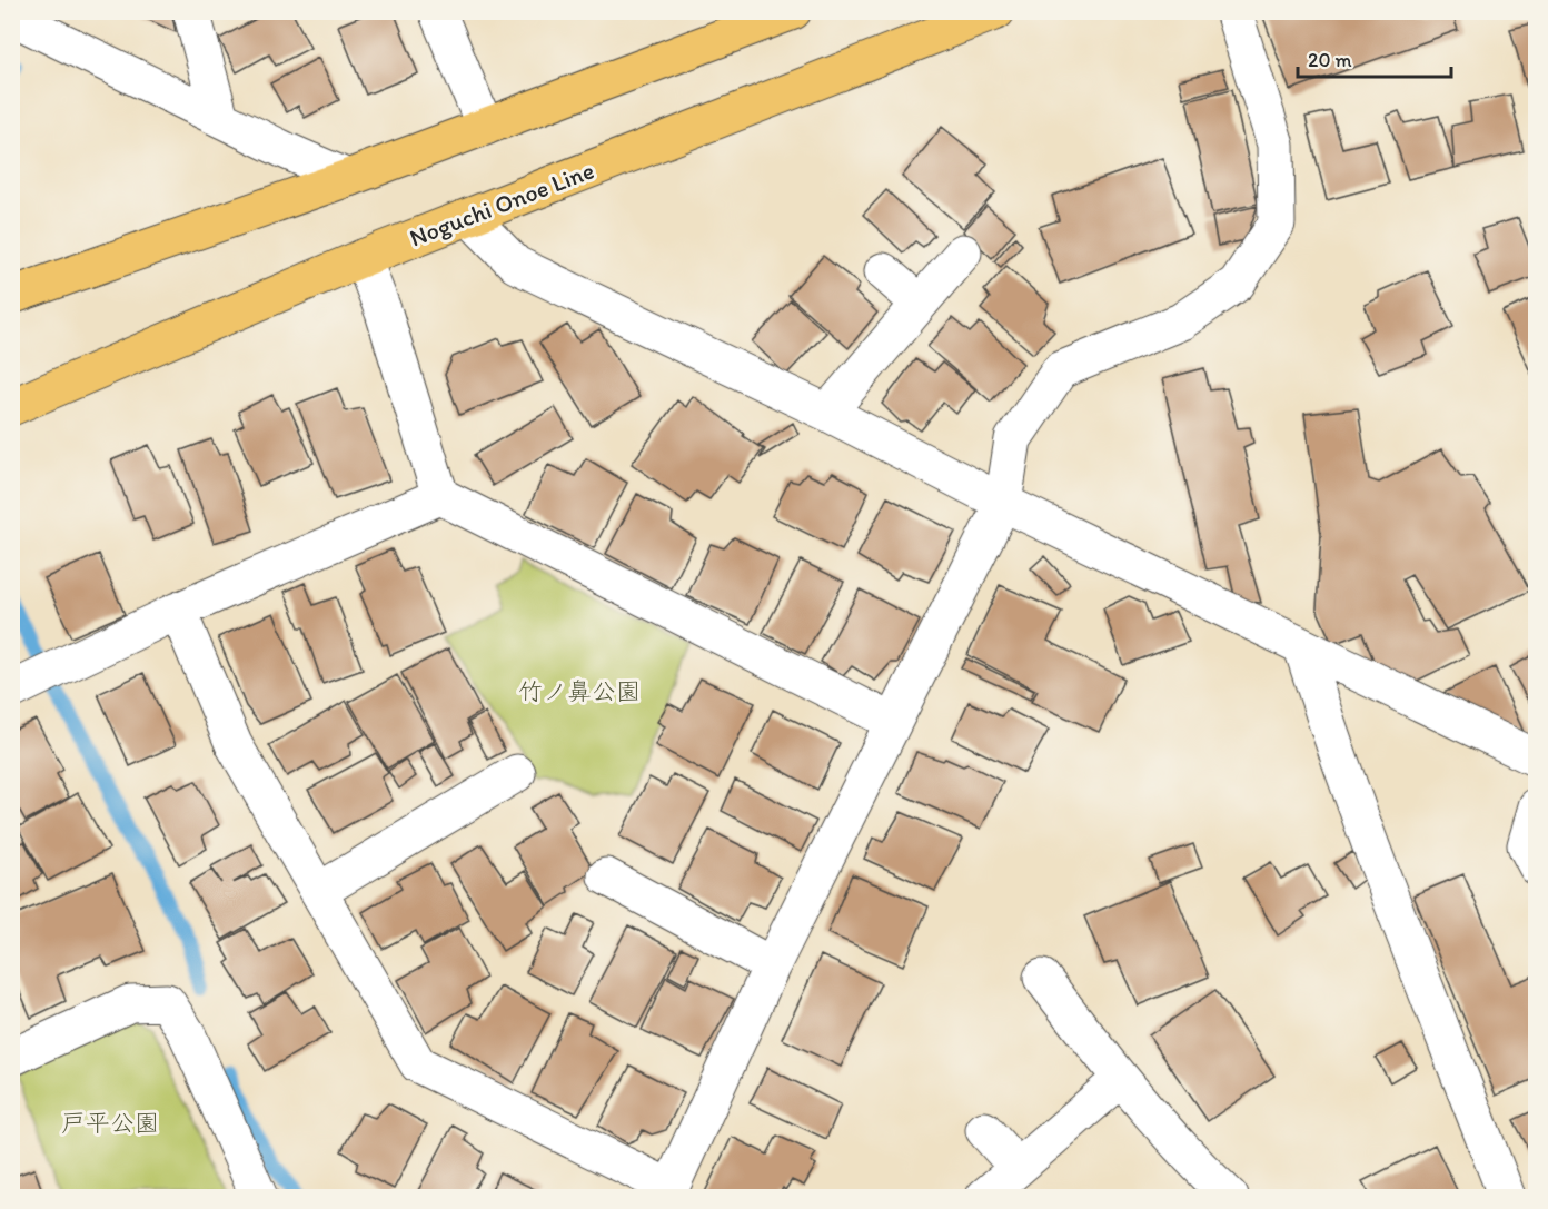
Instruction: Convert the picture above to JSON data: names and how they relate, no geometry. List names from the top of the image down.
{
  "streets": {
    "main road": ["Noguchi Onoe Line"]
  },
  "parks": ["竹ノ鼻公園", "戸平公園"],
  "scale_bar": "20 m"
}
